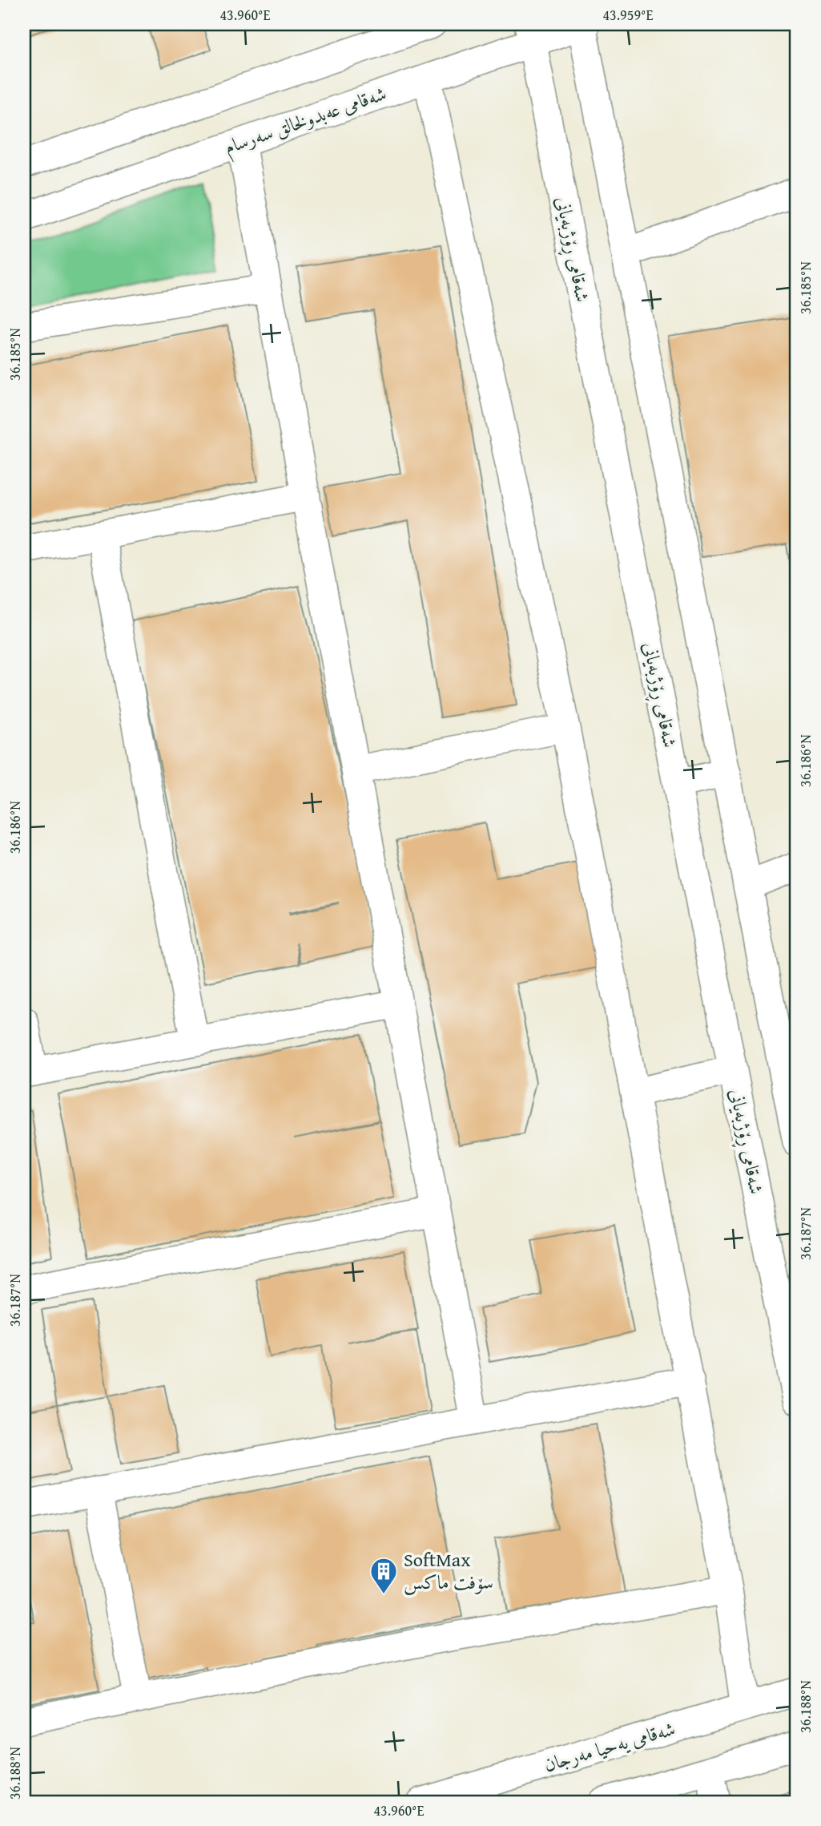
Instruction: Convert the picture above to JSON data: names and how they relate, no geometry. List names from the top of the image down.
{
  "streets": {
    "street": ["شەقامی عەبدولخالق سەرسام", "شەقامی ڕۆژبەیانی", "شەقامی یەحیا مەرجان"]
  },
  "crossings": [
    ["شەقامی عەبدولخالق سەرسام", "شەقامی ڕۆژبەیانی"]
  ],
  "places": {
    "building": ["SoftMax سۆفت ماکس"]
  },
  "coordinates": [
    "43.960°E",
    "43.959°E",
    "36.185°N",
    "36.186°N",
    "36.187°N",
    "36.188°N"
  ]
}
